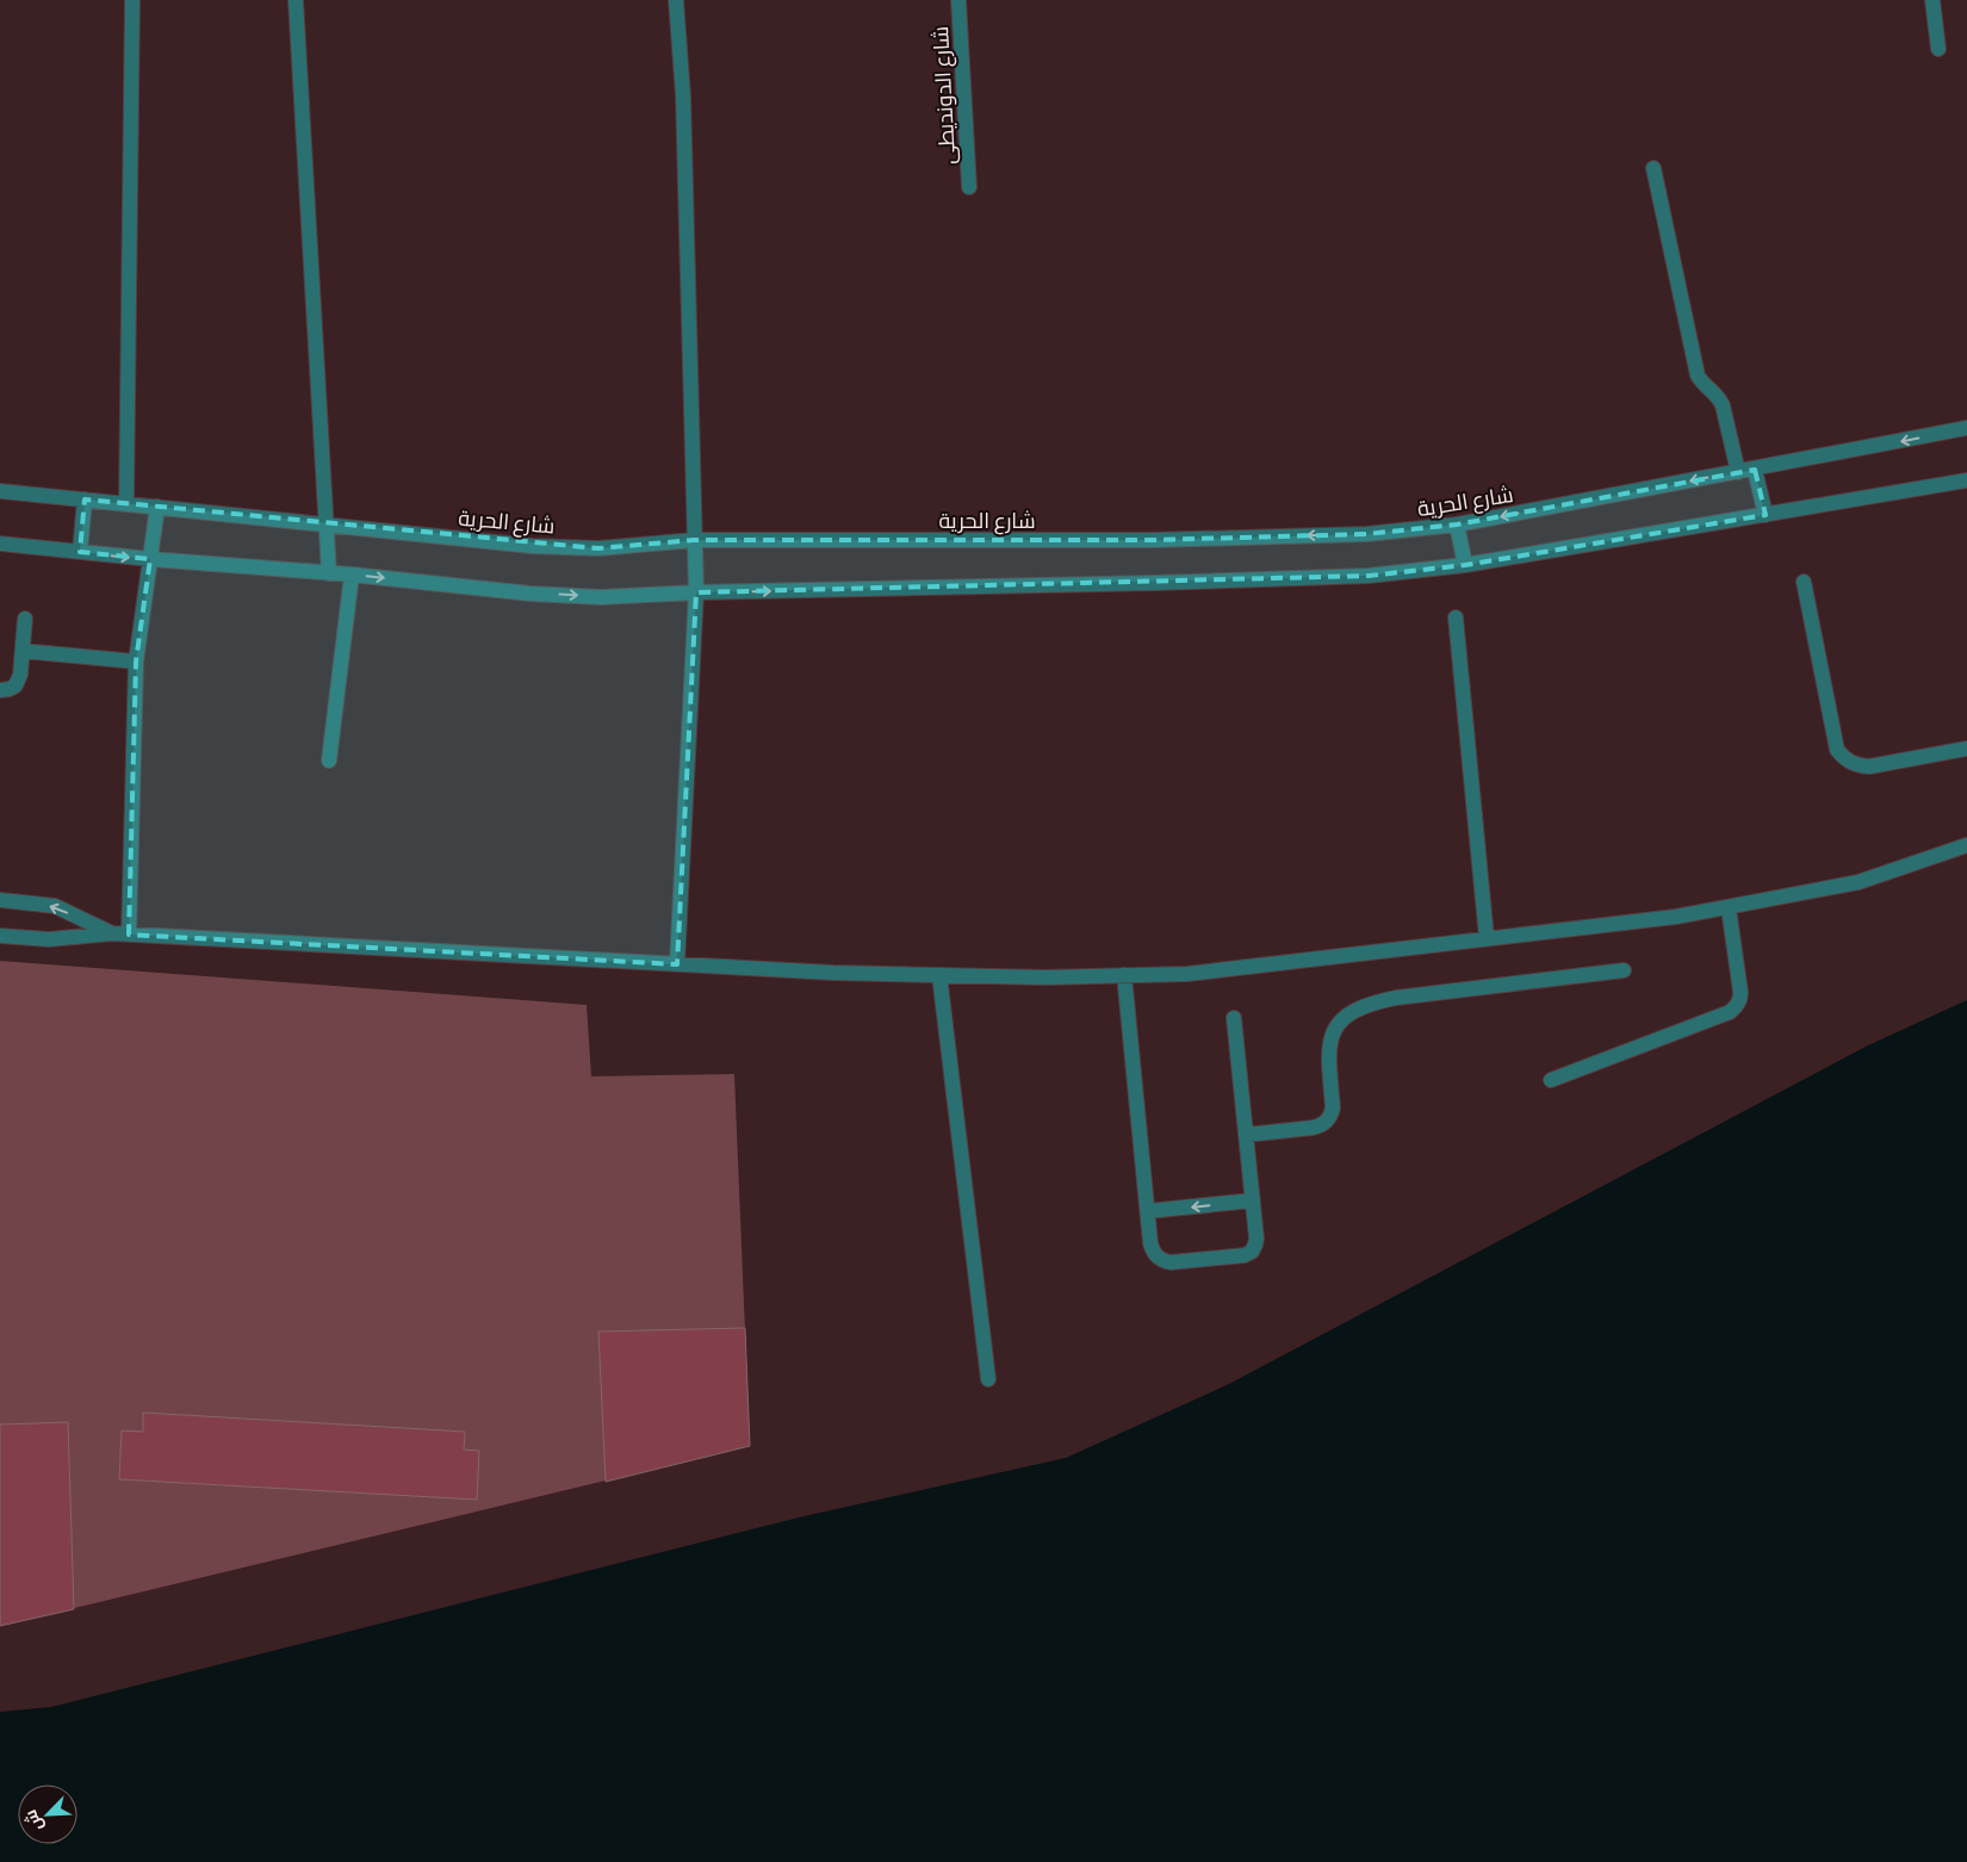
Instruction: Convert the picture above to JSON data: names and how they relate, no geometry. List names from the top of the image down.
{
  "streets": {
    "street": ["شارع الدونديطى", "شارع الحرية"]
  },
  "north": "bottom left"
}
